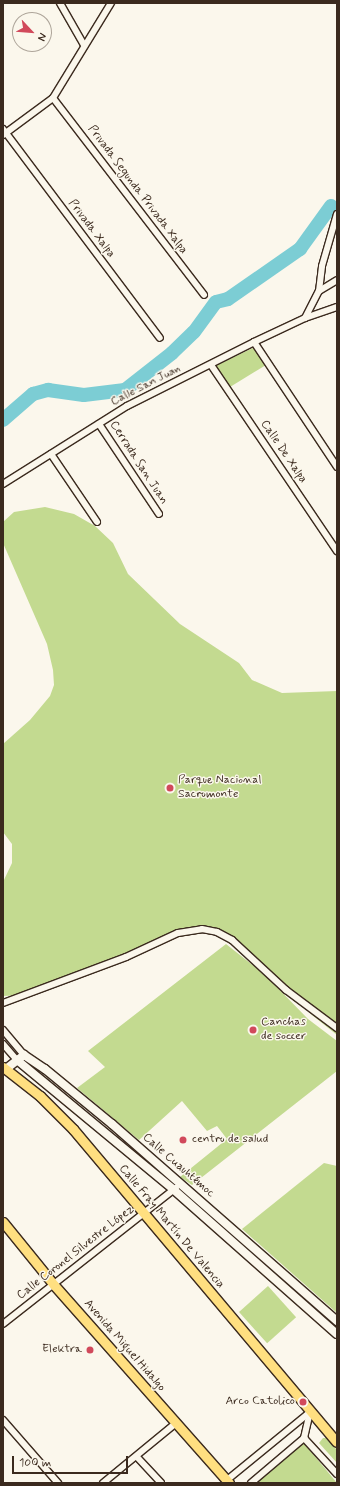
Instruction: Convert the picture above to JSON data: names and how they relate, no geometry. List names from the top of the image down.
{
  "streets": {
    "main road": ["Calle Cuauhtémoc", "Calle Fray Martín De Valencia", "Avenida Miguel Hidalgo"],
    "street": [
      "Privada Segunda Privada Xalpa",
      "Privada Xalpa",
      "Calle San Juan",
      "Calle De Xalpa",
      "Cerrada San Juan",
      "Calle Coronel Silvestre López"
    ]
  },
  "crossings": [
    ["Calle San Juan", "Calle De Xalpa"],
    ["Calle San Juan", "Cerrada San Juan"],
    ["Calle Cuauhtémoc", "Calle Coronel Silvestre López"],
    ["Calle Fray Martín De Valencia", "Calle Coronel Silvestre López"],
    ["Calle Coronel Silvestre López", "Avenida Miguel Hidalgo"]
  ],
  "places": [
    "Parque Nacional Sacromonte",
    "Canchas de soccer",
    "centro de salud",
    "Elektra",
    "Arco Catolico"
  ],
  "scale_bar": "100 m",
  "north": "bottom right"
}
